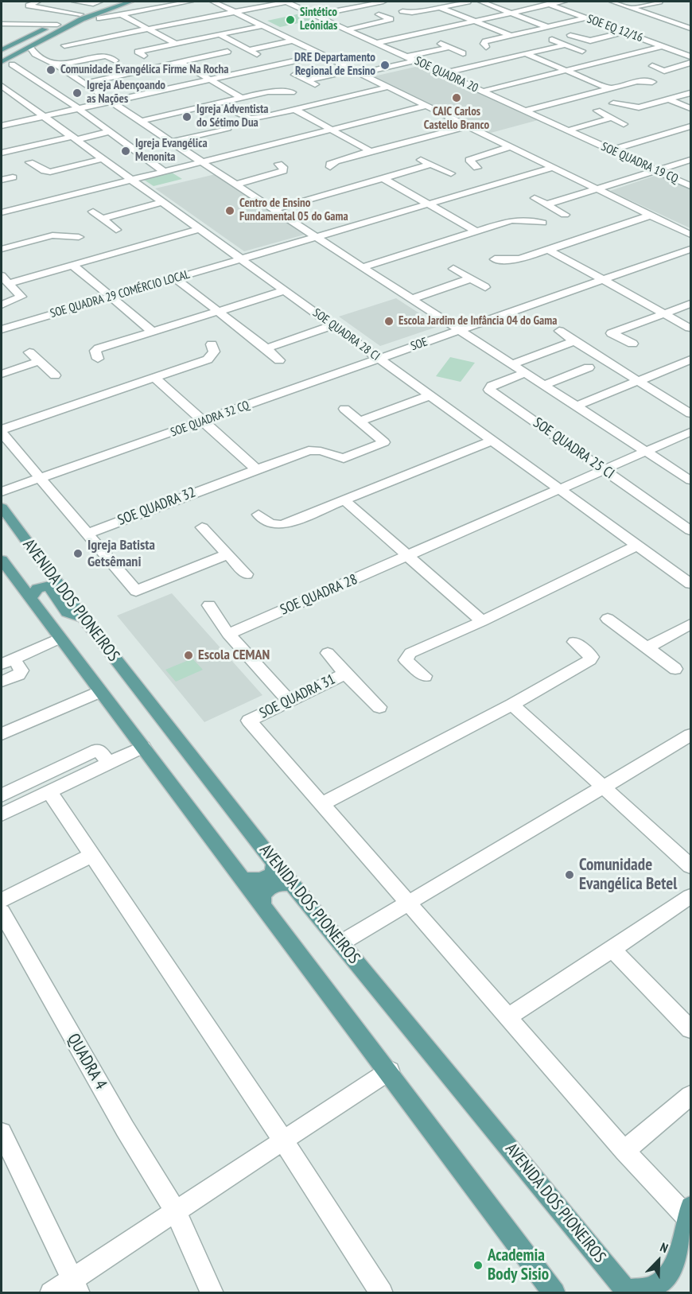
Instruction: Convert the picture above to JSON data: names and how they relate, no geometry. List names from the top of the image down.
{
  "streets": {
    "main road": ["AVENIDA DOS PIONEIROS"],
    "street": [
      "SOE EQ 12/16",
      "SOE QUADRA 20",
      "SOE QUADRA 19 CQ",
      "SOE QUADRA 29 COMÉRCIO LOCAL",
      "SOE QUADRA 28 CI",
      "SOE",
      "SOE QUADRA 32 CQ",
      "SOE QUADRA 25 CI",
      "SOE QUADRA 32",
      "SOE QUADRA 28",
      "SOE QUADRA 31",
      "QUADRA 4"
    ]
  },
  "crossings": [
    ["SOE QUADRA 20", "SOE QUADRA 19 CQ"],
    ["SOE QUADRA 29 COMÉRCIO LOCAL", "SOE QUADRA 28 CI"],
    ["SOE QUADRA 28 CI", "SOE"],
    ["SOE QUADRA 28 CI", "SOE QUADRA 32 CQ"],
    ["SOE QUADRA 28 CI", "SOE QUADRA 28"],
    ["SOE", "SOE QUADRA 32 CQ"],
    ["SOE QUADRA 25 CI", "SOE QUADRA 28"]
  ],
  "places": [
    "Sintético Leônidas",
    "DRE Departamento Regional de Ensino",
    "Comunidade Evangélica Firme Na Rocha",
    "Igreja Abençoando as Nações",
    "CAIC Carlos Castello Branco",
    "Igreja Adventista do Sétimo Dua",
    "Igreja Evangélica Menonita",
    "Centro de Ensino Fundamental 05 do Gama",
    "Escola Jardim de Infância 04 do Gama",
    "Igreja Batista Getsêmani",
    "Escola CEMAN",
    "Comunidade Evangélica Betel",
    "Academia Body Sisio"
  ],
  "north": "top right"
}
